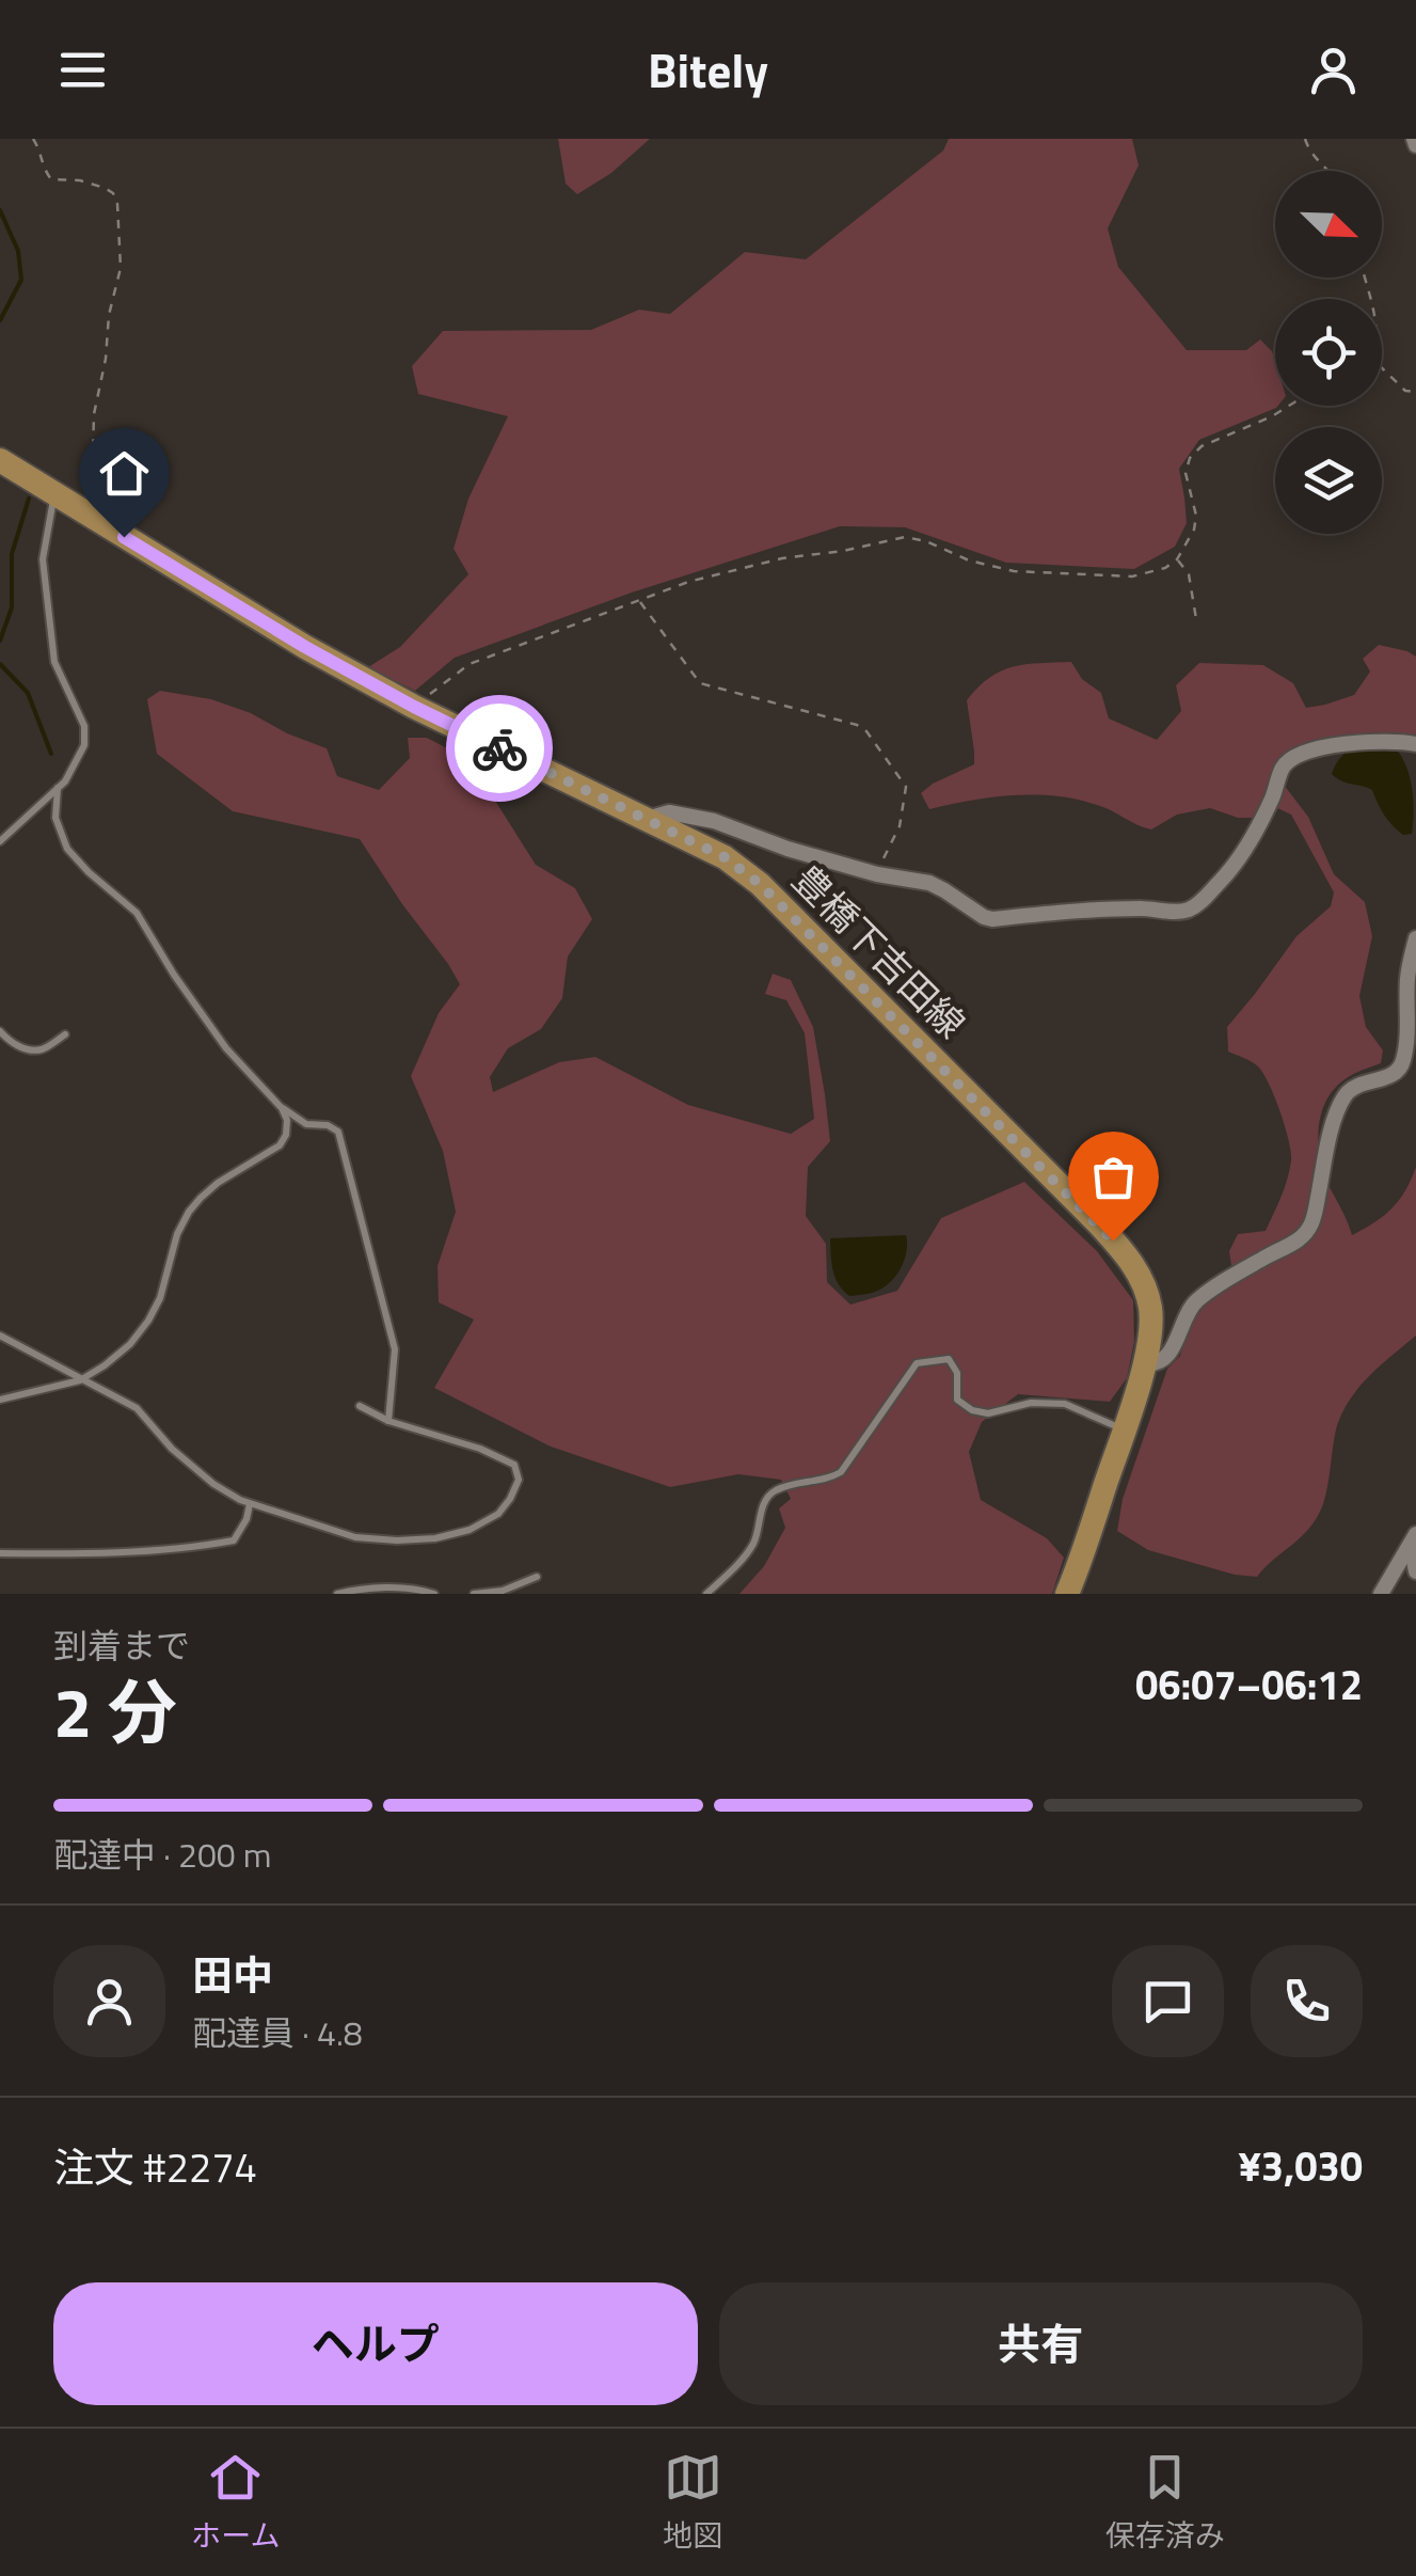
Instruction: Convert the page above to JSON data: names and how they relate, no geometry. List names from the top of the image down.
{
  "streets": {
    "main road": ["豊橋下吉田線"]
  },
  "north": "bottom right",
  "page": {
    "header": "Bitely",
    "heading": ["2 分", "到着まで", "06:07–06:12"],
    "panel": [
      "田中",
      "配達員 · 4.8",
      "注文 #2274",
      "¥3,030"
    ],
    "bar": "配達中 · 200 m",
    "buttons": ["ヘルプ", "共有"],
    "tabs": ["ホーム", "地図", "保存済み"]
  }
}
